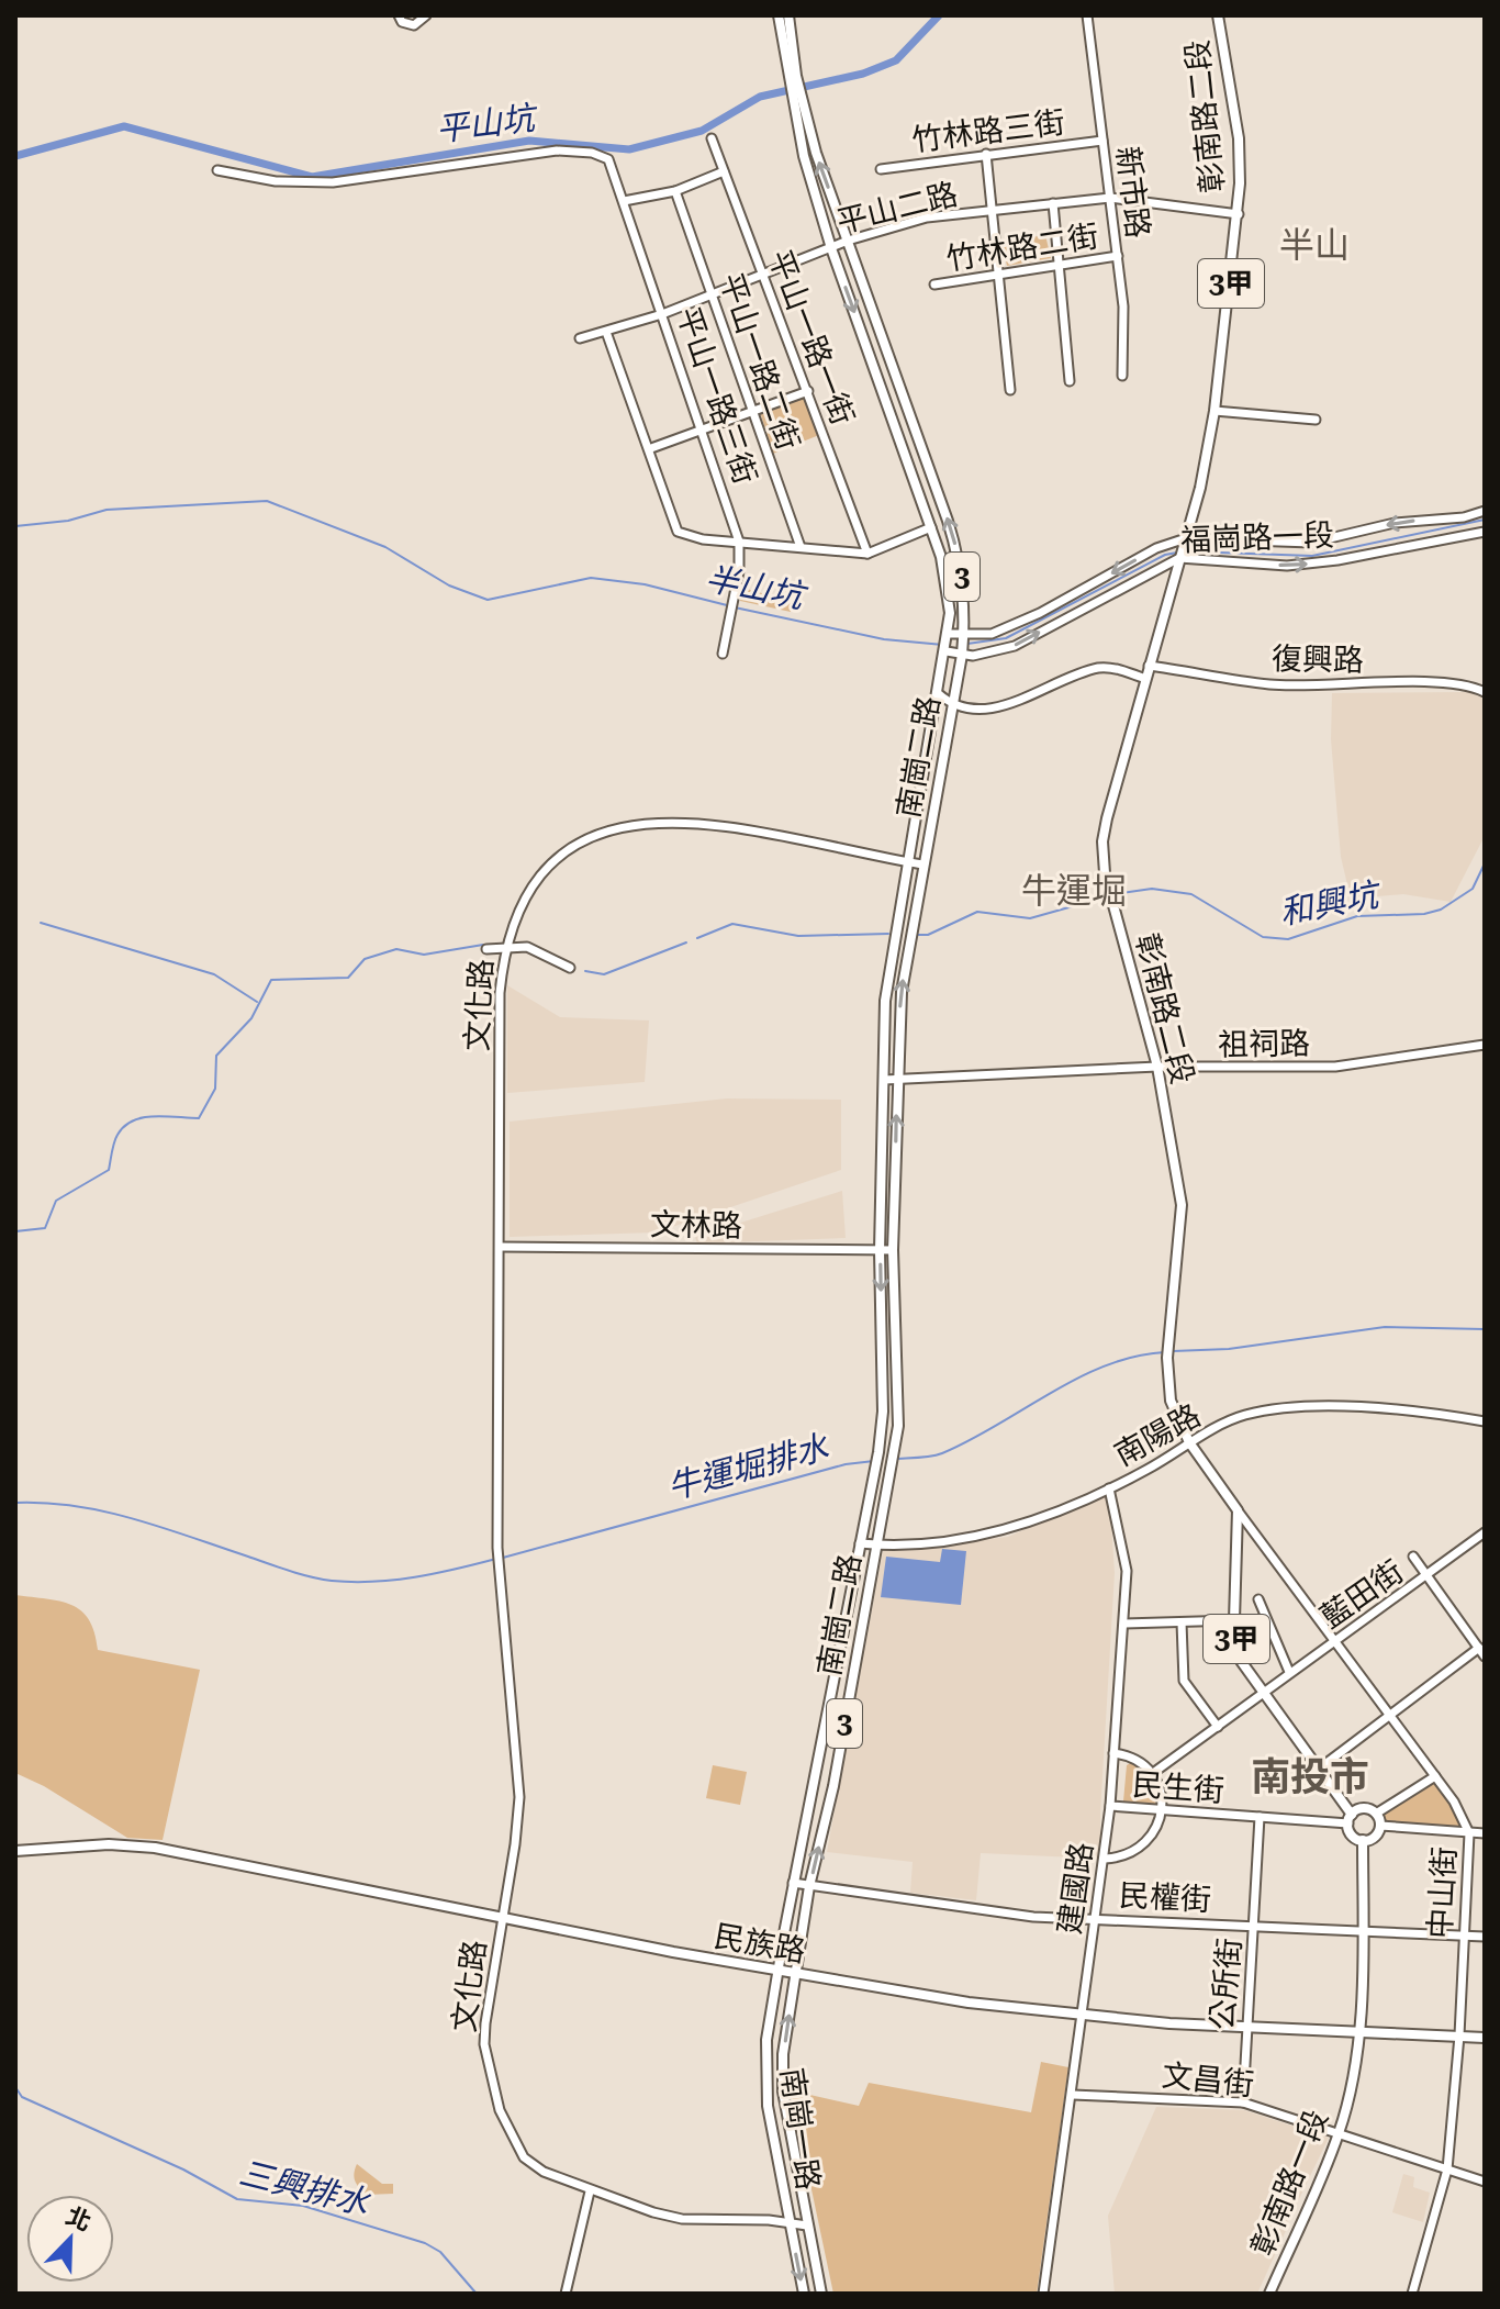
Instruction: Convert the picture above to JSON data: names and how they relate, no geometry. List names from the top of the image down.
{
  "streets": {
    "main road": [
      "彰南路二段",
      "3甲",
      "3",
      "南崗二路",
      "民族路",
      "南崗一路",
      "彰南路一段"
    ],
    "street": [
      "竹林路三街",
      "新市路",
      "平山二路",
      "竹林路二街",
      "平山一路一街",
      "平山一路二街",
      "平山一路三街",
      "福崗路一段",
      "復興路",
      "文化路",
      "祖祠路",
      "文林路",
      "南陽路",
      "藍田街",
      "民生街",
      "建國路",
      "中山街",
      "民權街",
      "公所街",
      "文昌街"
    ]
  },
  "crossings": [
    ["彰南路二段", "平山二路"],
    ["彰南路二段", "3甲"],
    ["彰南路二段", "福崗路一段"],
    ["彰南路二段", "復興路"],
    ["彰南路二段", "祖祠路"],
    ["彰南路二段", "南陽路"],
    ["彰南路二段", "中山街"],
    ["竹林路三街", "新市路"],
    ["新市路", "平山二路"],
    ["新市路", "竹林路二街"],
    ["平山二路", "平山一路一街"],
    ["平山二路", "平山一路二街"],
    ["平山二路", "平山一路三街"],
    ["平山二路", "南崗二路"],
    ["3甲", "藍田街"],
    ["3甲", "民生街"],
    ["3甲", "中山街"],
    ["福崗路一段", "南崗二路"],
    ["3", "南崗二路"],
    ["南崗二路", "文化路"],
    ["南崗二路", "祖祠路"],
    ["南崗二路", "文林路"],
    ["南崗二路", "南陽路"],
    ["南崗二路", "民權街"],
    ["南崗二路", "民族路"],
    ["南崗二路", "南崗一路"],
    ["文化路", "文林路"],
    ["文化路", "民族路"],
    ["文化路", "南崗一路"],
    ["南陽路", "建國路"],
    ["藍田街", "中山街"],
    ["民生街", "建國路"],
    ["民生街", "公所街"],
    ["建國路", "民權街"],
    ["建國路", "民族路"],
    ["建國路", "文昌街"],
    ["中山街", "民權街"],
    ["中山街", "民族路"],
    ["中山街", "文昌街"],
    ["民權街", "公所街"],
    ["民權街", "彰南路一段"],
    ["民族路", "公所街"],
    ["民族路", "南崗一路"],
    ["民族路", "彰南路一段"],
    ["公所街", "文昌街"],
    ["文昌街", "彰南路一段"]
  ],
  "districts": ["半山", "牛運堀", "南投市"],
  "water": [
    "平山坑",
    "半山坑",
    "和興坑",
    "牛運堀排水",
    "三興排水"
  ],
  "north": "top right"
}
